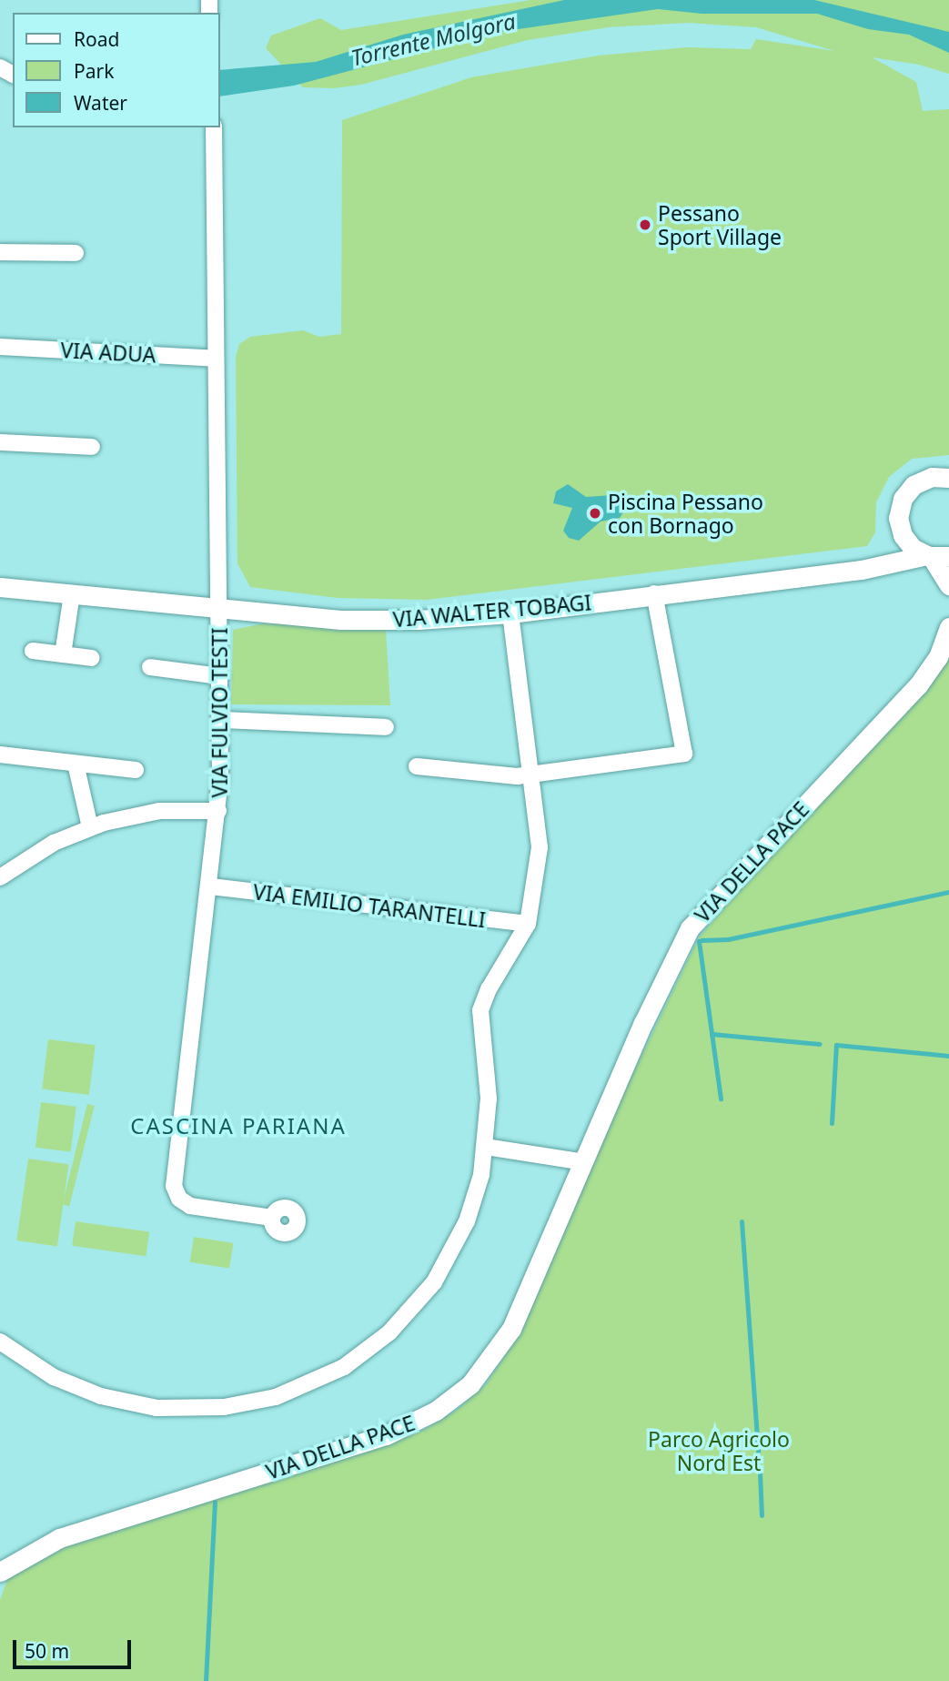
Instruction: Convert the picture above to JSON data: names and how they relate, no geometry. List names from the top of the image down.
{
  "streets": {
    "street": [
      "VIA ADUA",
      "VIA WALTER TOBAGI",
      "VIA FULVIO TESTI",
      "VIA DELLA PACE",
      "VIA EMILIO TARANTELLI"
    ]
  },
  "crossings": [
    ["VIA ADUA", "VIA FULVIO TESTI"],
    ["VIA WALTER TOBAGI", "VIA FULVIO TESTI"],
    ["VIA FULVIO TESTI", "VIA EMILIO TARANTELLI"]
  ],
  "districts": ["CASCINA PARIANA"],
  "water": ["Torrente Molgora"],
  "parks": ["Parco Agricolo Nord Est"],
  "places": ["Pessano Sport Village", "Piscina Pessano con Bornago"],
  "legend": ["Road", "Park", "Water"],
  "scale_bar": "50 m"
}
